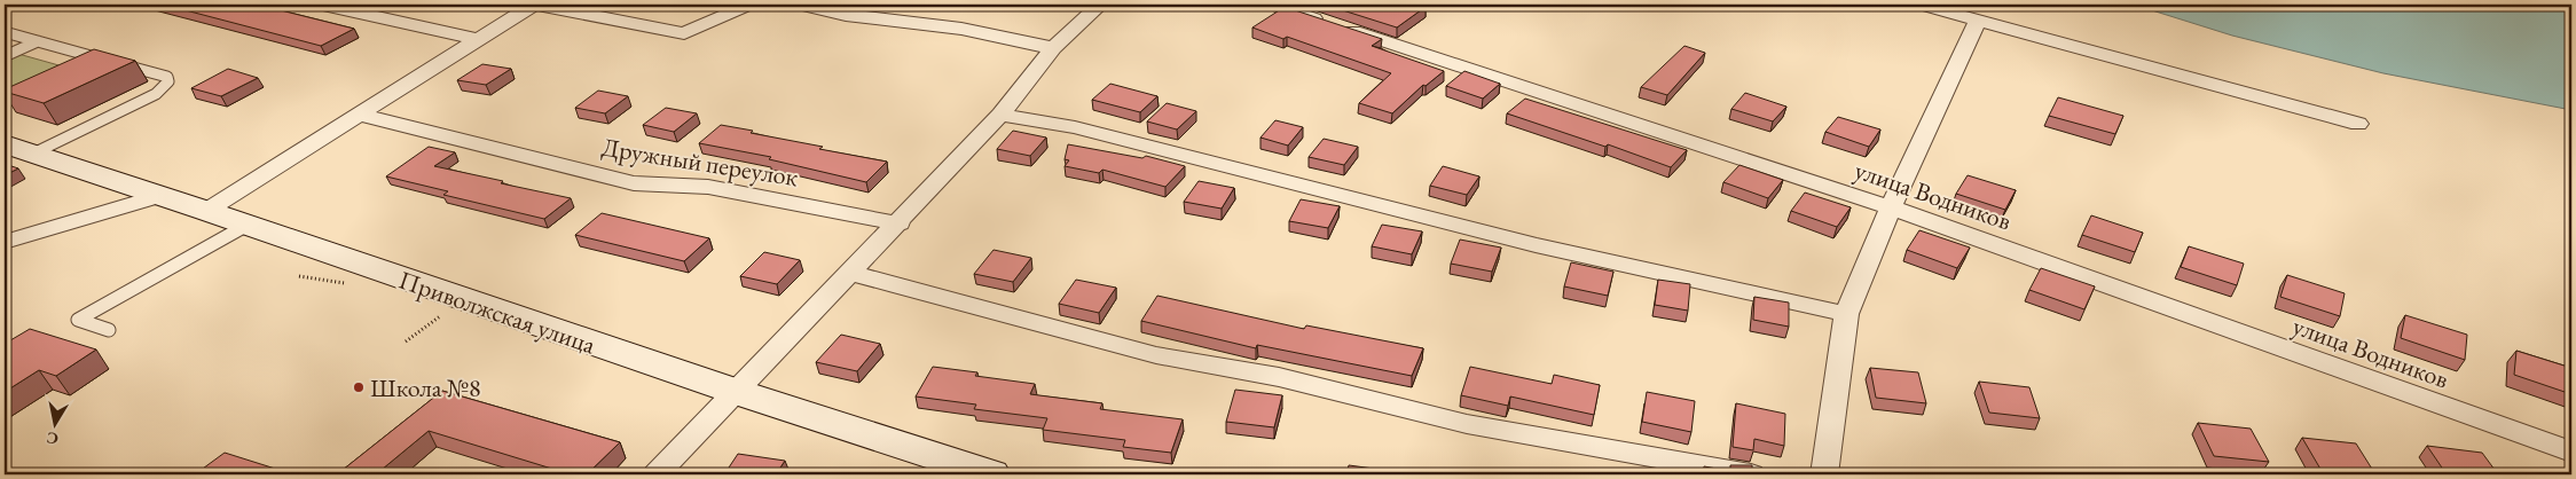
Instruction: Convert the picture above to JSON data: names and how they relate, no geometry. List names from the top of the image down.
{
  "streets": {
    "main road": ["Приволжская улица"],
    "street": ["Дружный переулок", "улица Водников"]
  },
  "places": ["Школа №8"],
  "north": "bottom"
}
